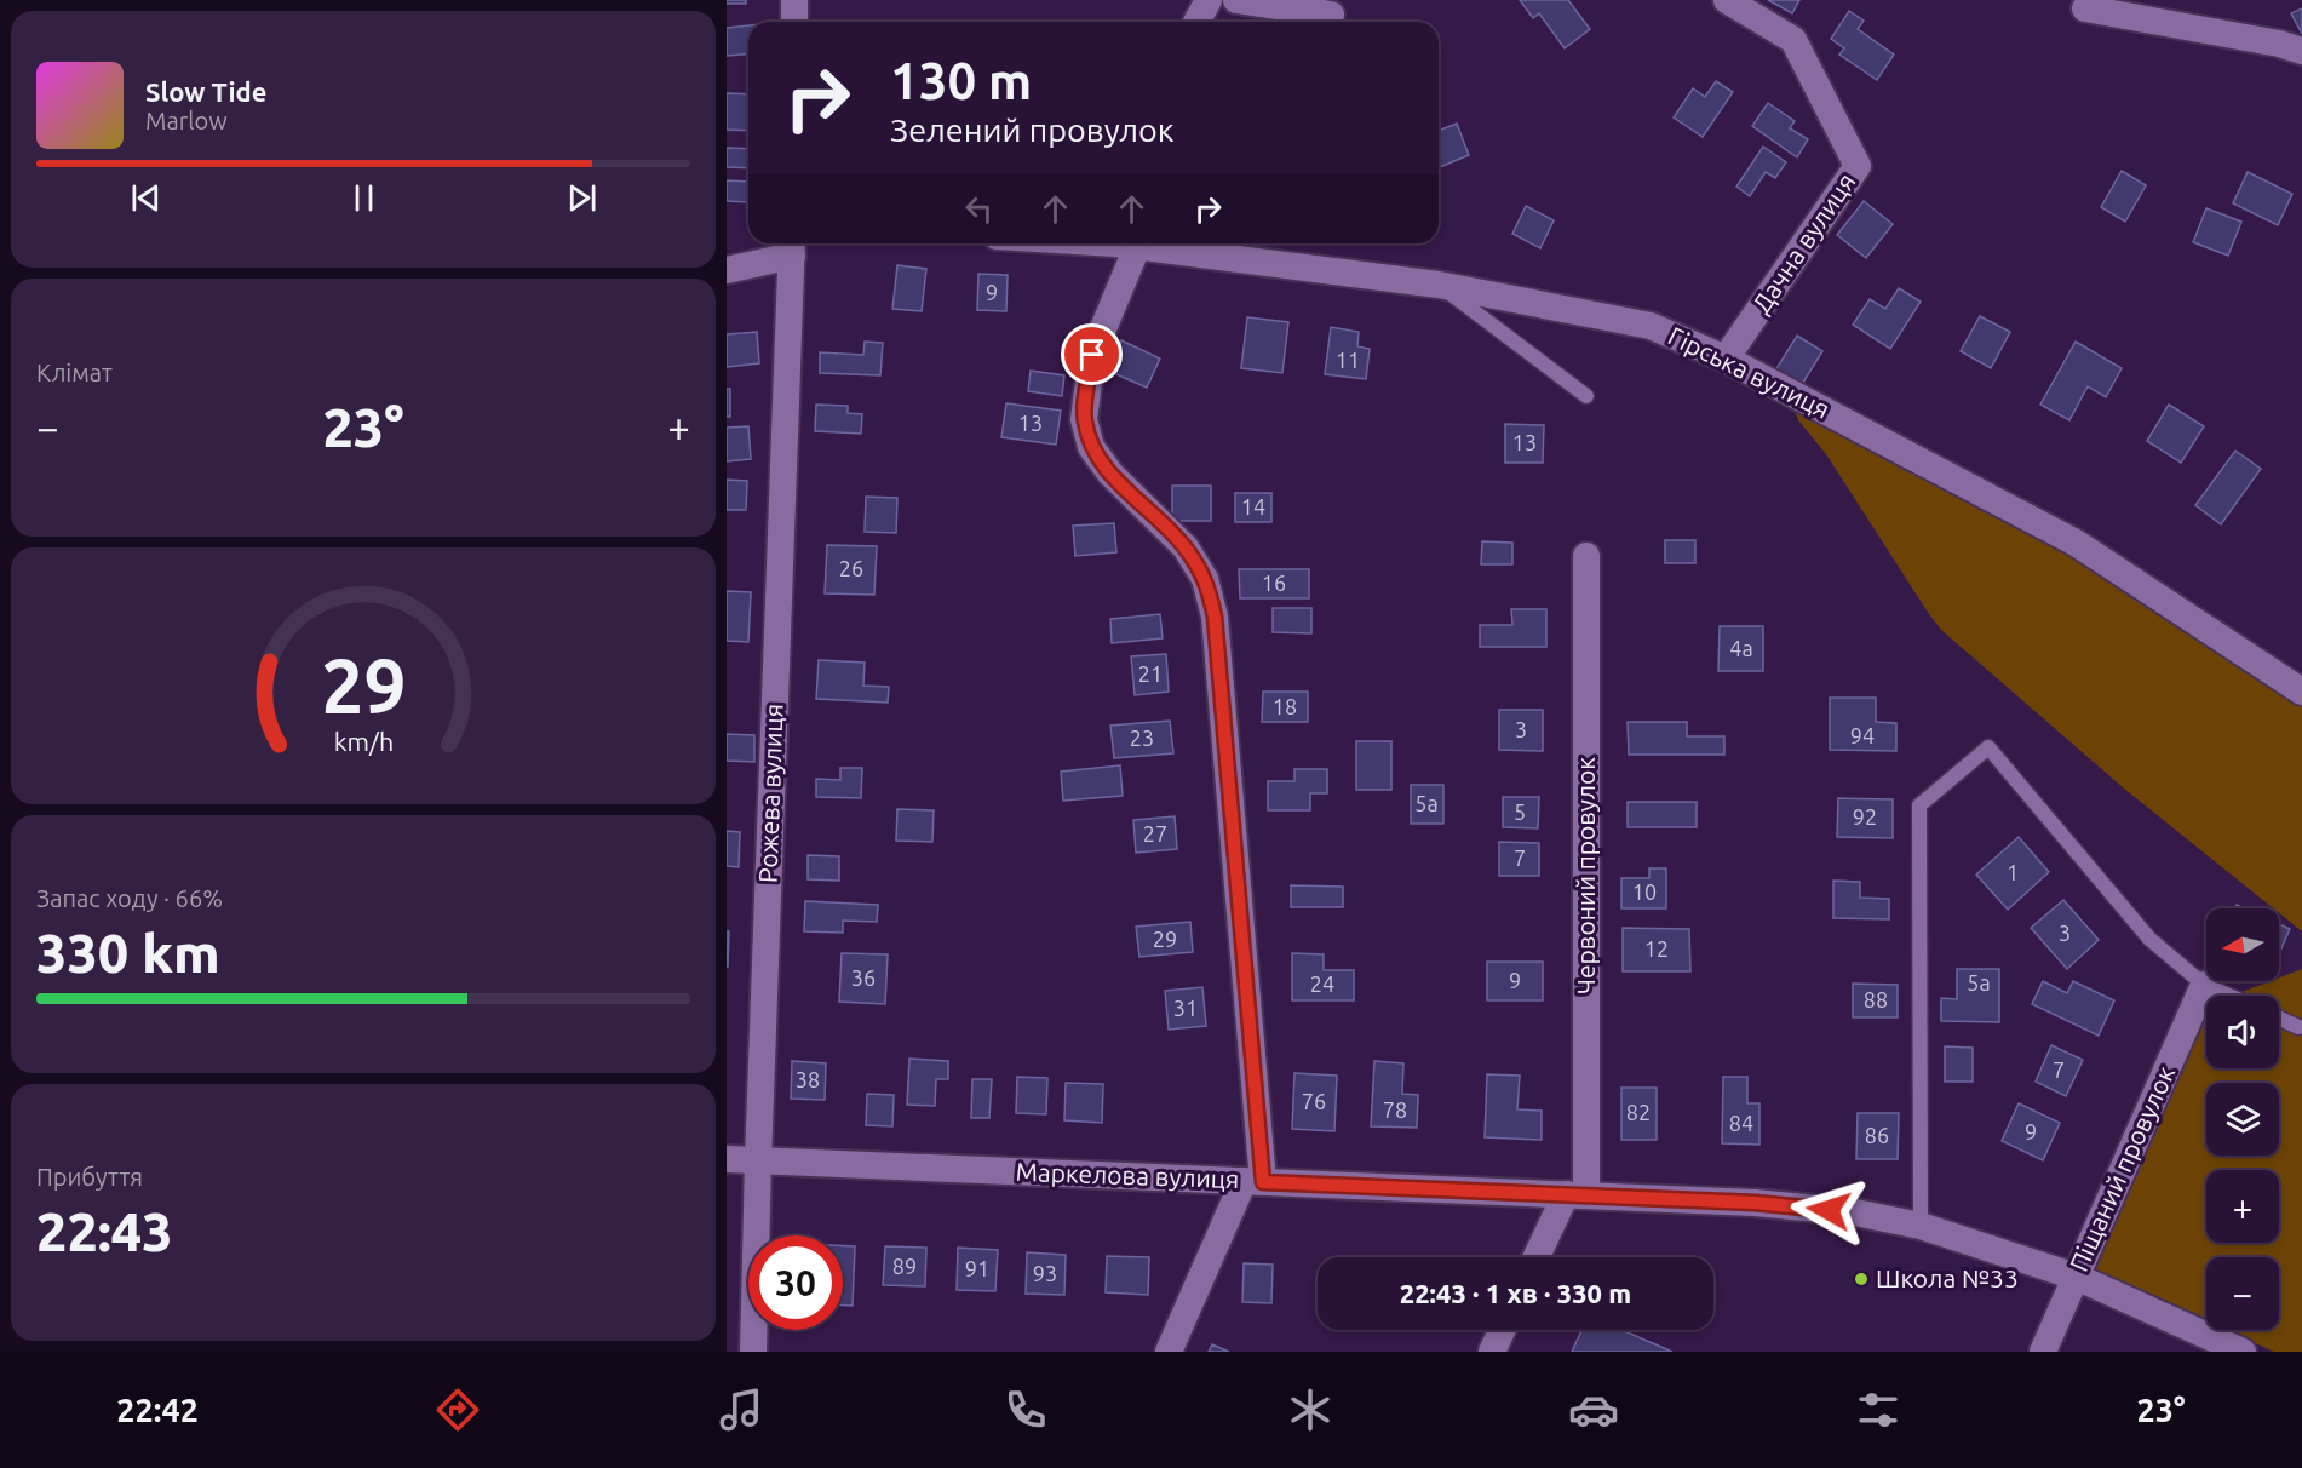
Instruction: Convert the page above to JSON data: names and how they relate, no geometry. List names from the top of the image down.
{
  "streets": {
    "street": [
      "Дачна вулиця",
      "Гірська вулиця",
      "Рожева вулиця",
      "Червоний провулок",
      "Піщаний провулок",
      "Маркелова вулиця"
    ]
  },
  "crossings": [
    ["Дачна вулиця", "Гірська вулиця"],
    ["Рожева вулиця", "Маркелова вулиця"],
    ["Червоний провулок", "Маркелова вулиця"],
    ["Піщаний провулок", "Маркелова вулиця"]
  ],
  "places": ["Школа №33"],
  "house_numbers": [
    "9",
    "11",
    "13",
    "13",
    "14",
    "26",
    "16",
    "4а",
    "21",
    "18",
    "3",
    "94",
    "23",
    "5а",
    "5",
    "92",
    "27",
    "7",
    "1",
    "10",
    "3",
    "29",
    "12",
    "36",
    "9",
    "5а",
    "24",
    "88",
    "31",
    "7",
    "38",
    "76",
    "78",
    "82",
    "84",
    "9",
    "86",
    "89",
    "91",
    "93"
  ],
  "north": "left",
  "page": {
    "turn": ["130 m", "Зелений провулок"],
    "song": ["Slow Tide", "Marlow"],
    "tile": [
      "Клімат",
      ["Запас ходу · 66%", "330 km"],
      ["Прибуття", "22:43"]
    ],
    "heat": ["−", "23°", "+"],
    "map_buttons": ["+", "−"],
    "limit": "30",
    "trip": "22:43 · 1 хв · 330 m",
    "tabs": ["22:42", "23°"],
    "gauge": ["29", "km/h"]
  }
}
